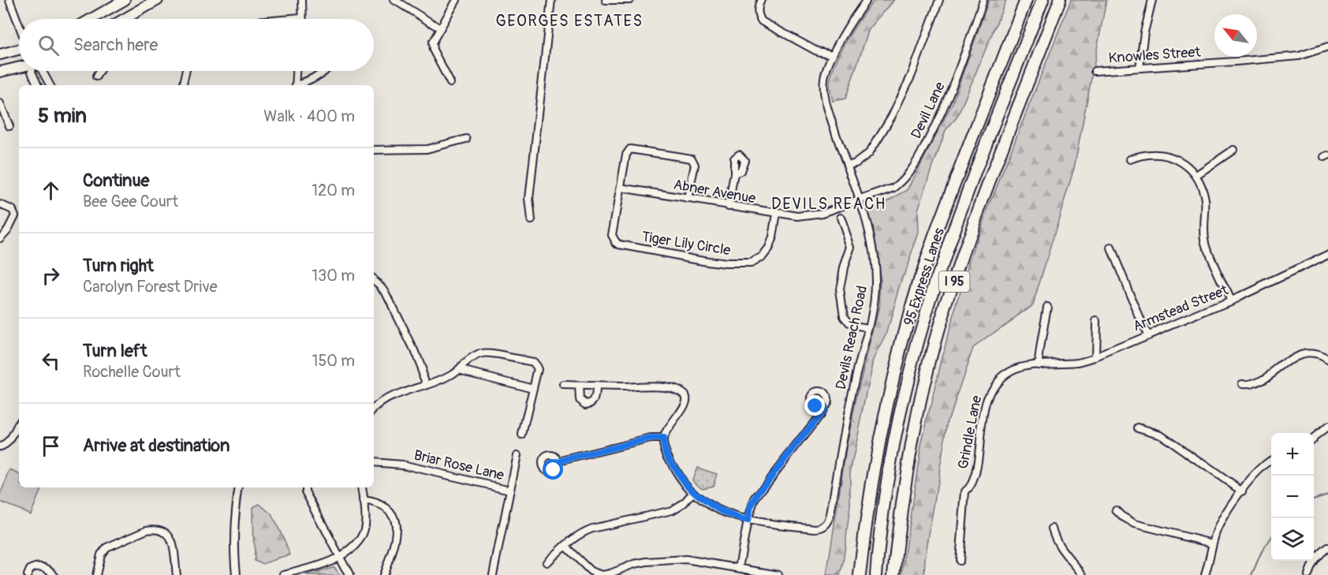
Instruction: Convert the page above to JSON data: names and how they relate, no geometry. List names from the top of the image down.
{
  "streets": {
    "highway": ["95 Express Lanes", "I 95"],
    "street": [
      "Knowles Street",
      "Devil Lane",
      "Abner Avenue",
      "Tiger Lily Circle",
      "Armstead Street",
      "Devils Reach Road",
      "Grindle Lane",
      "Briar Rose Lane"
    ]
  },
  "crossings": [
    ["Devil Lane", "Abner Avenue"],
    ["Devil Lane", "Devils Reach Road"],
    ["Abner Avenue", "Tiger Lily Circle"],
    ["Abner Avenue", "Devils Reach Road"],
    ["Armstead Street", "Grindle Lane"]
  ],
  "districts": ["GEORGES ESTATES", "DEVILS REACH"],
  "north": "top left",
  "page": {
    "search": "Search here",
    "heading": ["5 min", "Walk · 400 m"],
    "list": [
      ["Continue", "Bee Gee Court", "120 m"],
      ["Turn right", "Carolyn Forest Drive", "130 m"],
      ["Turn left", "Rochelle Court", "150 m"],
      "Arrive at destination"
    ],
    "map_buttons": ["+", "−"]
  }
}
